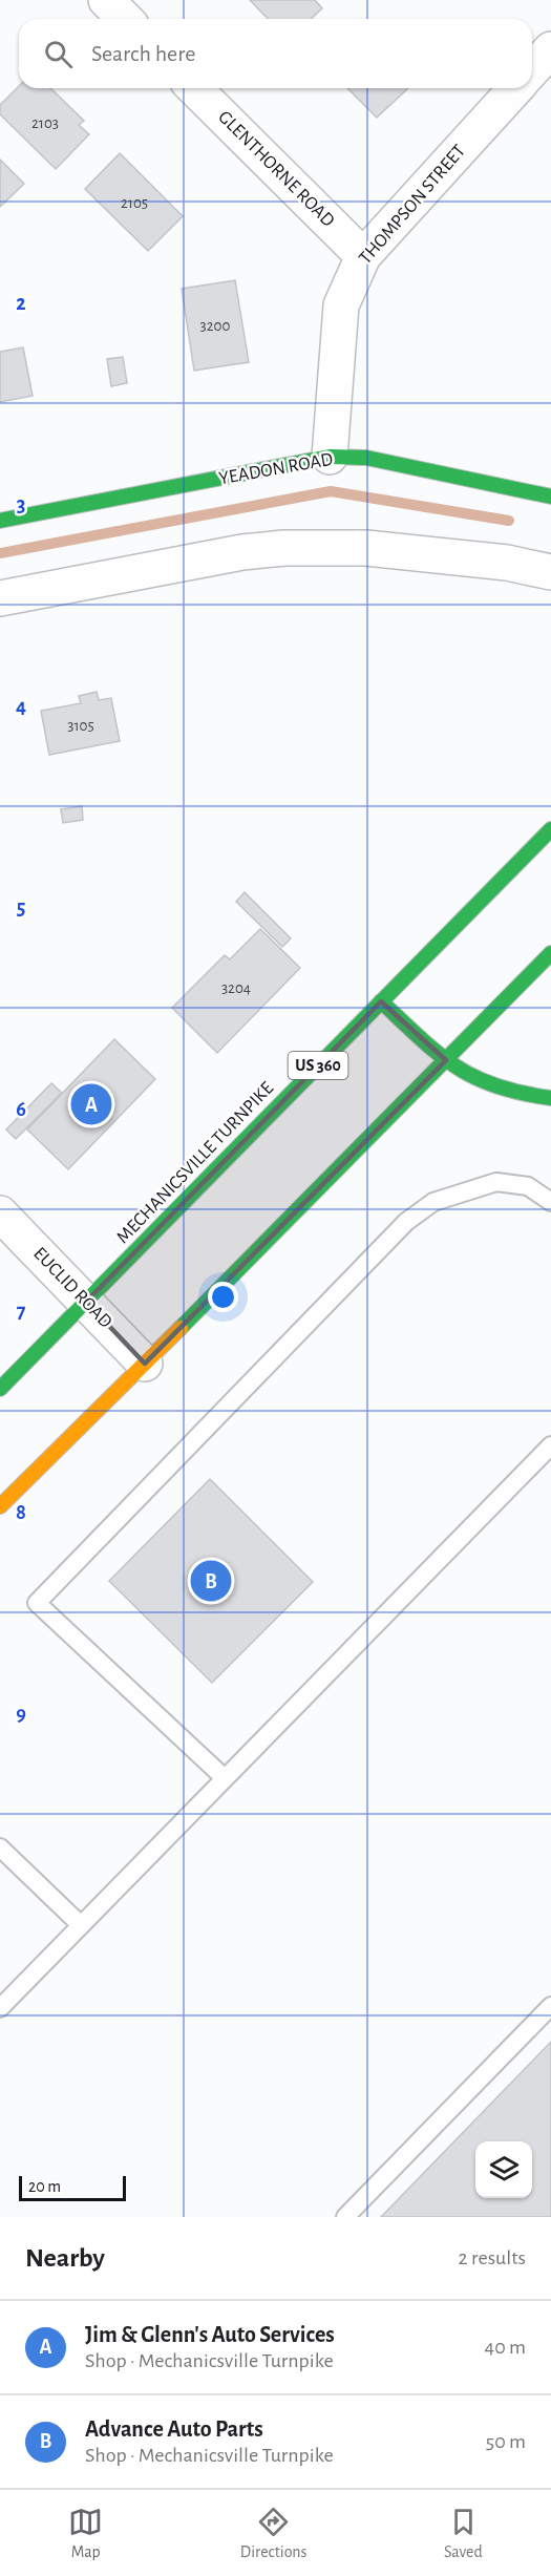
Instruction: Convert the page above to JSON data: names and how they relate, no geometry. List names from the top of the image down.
{
  "streets": {
    "main road": ["YEADON ROAD", "US 360", "MECHANICSVILLE TURNPIKE"],
    "street": ["GLENTHORNE ROAD", "THOMPSON STREET", "EUCLID ROAD"]
  },
  "crossings": [
    ["GLENTHORNE ROAD", "THOMPSON STREET"],
    ["THOMPSON STREET", "YEADON ROAD"],
    ["MECHANICSVILLE TURNPIKE", "EUCLID ROAD"]
  ],
  "house_numbers": [
    "2103",
    "2105",
    "3200",
    "3105",
    "3204"
  ],
  "scale_bar": "20 m",
  "page": {
    "search": "Search here",
    "pins": ["A", "B"],
    "scale": "20 m",
    "heading": ["Nearby", "2 results"],
    "list": [
      {
        "mark": "A",
        "name": "Jim & Glenn's Auto Services",
        "note": "Shop · Mechanicsville Turnpike",
        "value": "40 m"
      },
      {
        "mark": "B",
        "name": "Advance Auto Parts",
        "note": "Shop · Mechanicsville Turnpike",
        "value": "50 m"
      }
    ],
    "nav": ["Map", "Directions", "Saved"]
  },
  "grid": {
    "rows": [
      "2",
      "3",
      "4",
      "5",
      "6",
      "7",
      "8",
      "9"
    ]
  }
}
